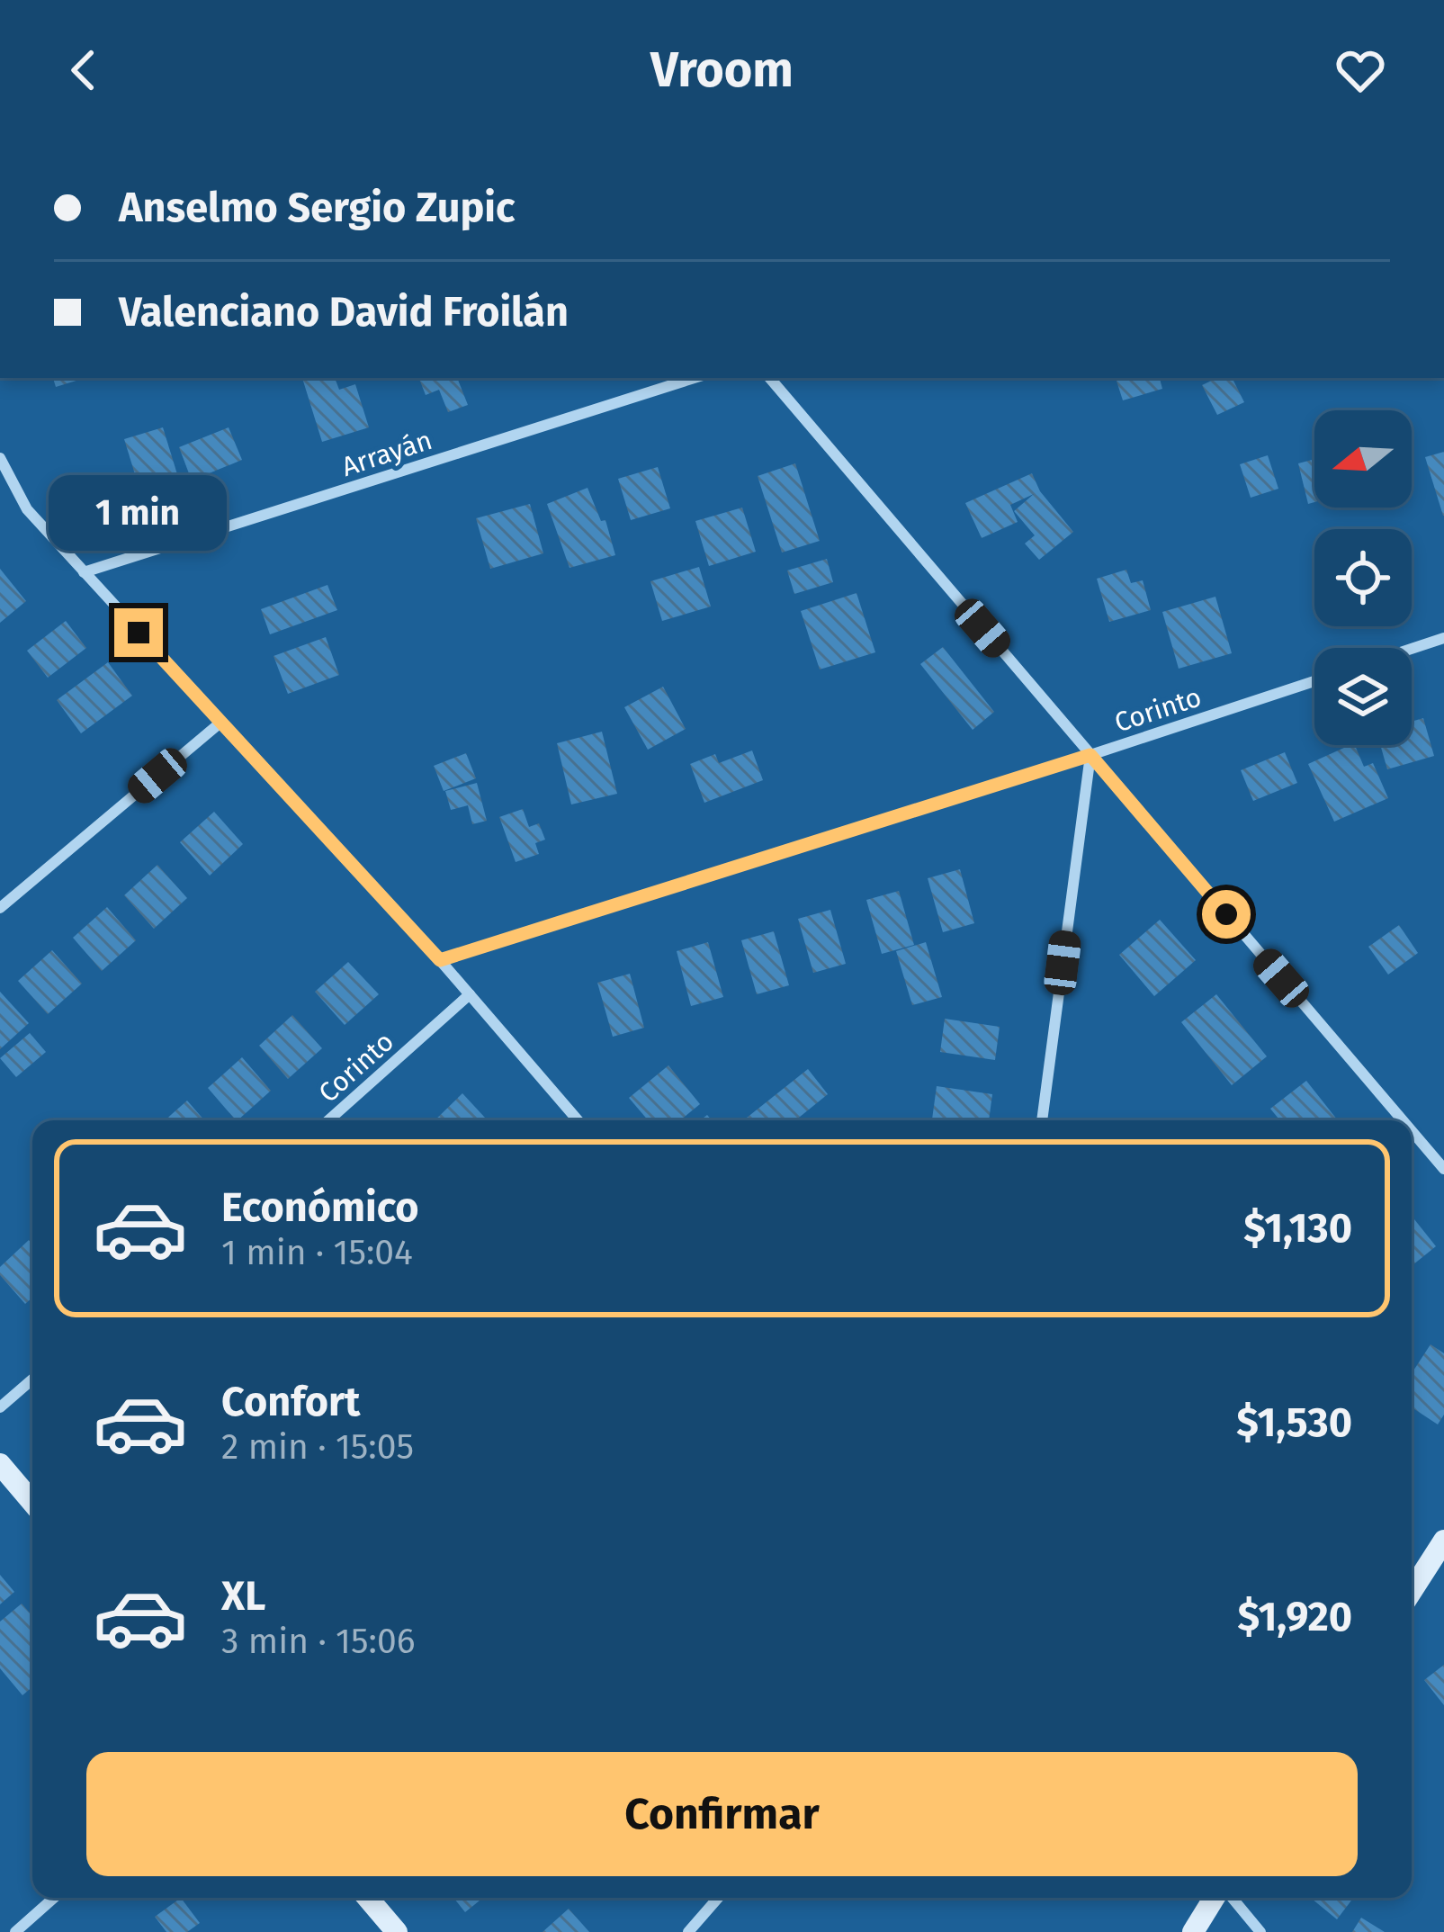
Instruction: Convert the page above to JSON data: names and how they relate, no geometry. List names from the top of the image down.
{
  "streets": {
    "street": ["Arrayán", "Corinto"]
  },
  "north": "left",
  "page": {
    "header": "Vroom",
    "banner": ["Anselmo Sergio Zupic", "Valenciano David Froilán"],
    "bubble": "1 min",
    "list": [
      {
        "name": "Económico",
        "note": "1 min · 15:04",
        "value": "$1,130"
      },
      {
        "name": "Confort",
        "note": "2 min · 15:05",
        "value": "$1,530"
      },
      {
        "name": "XL",
        "note": "3 min · 15:06",
        "value": "$1,920"
      }
    ],
    "buttons": "Confirmar"
  }
}
